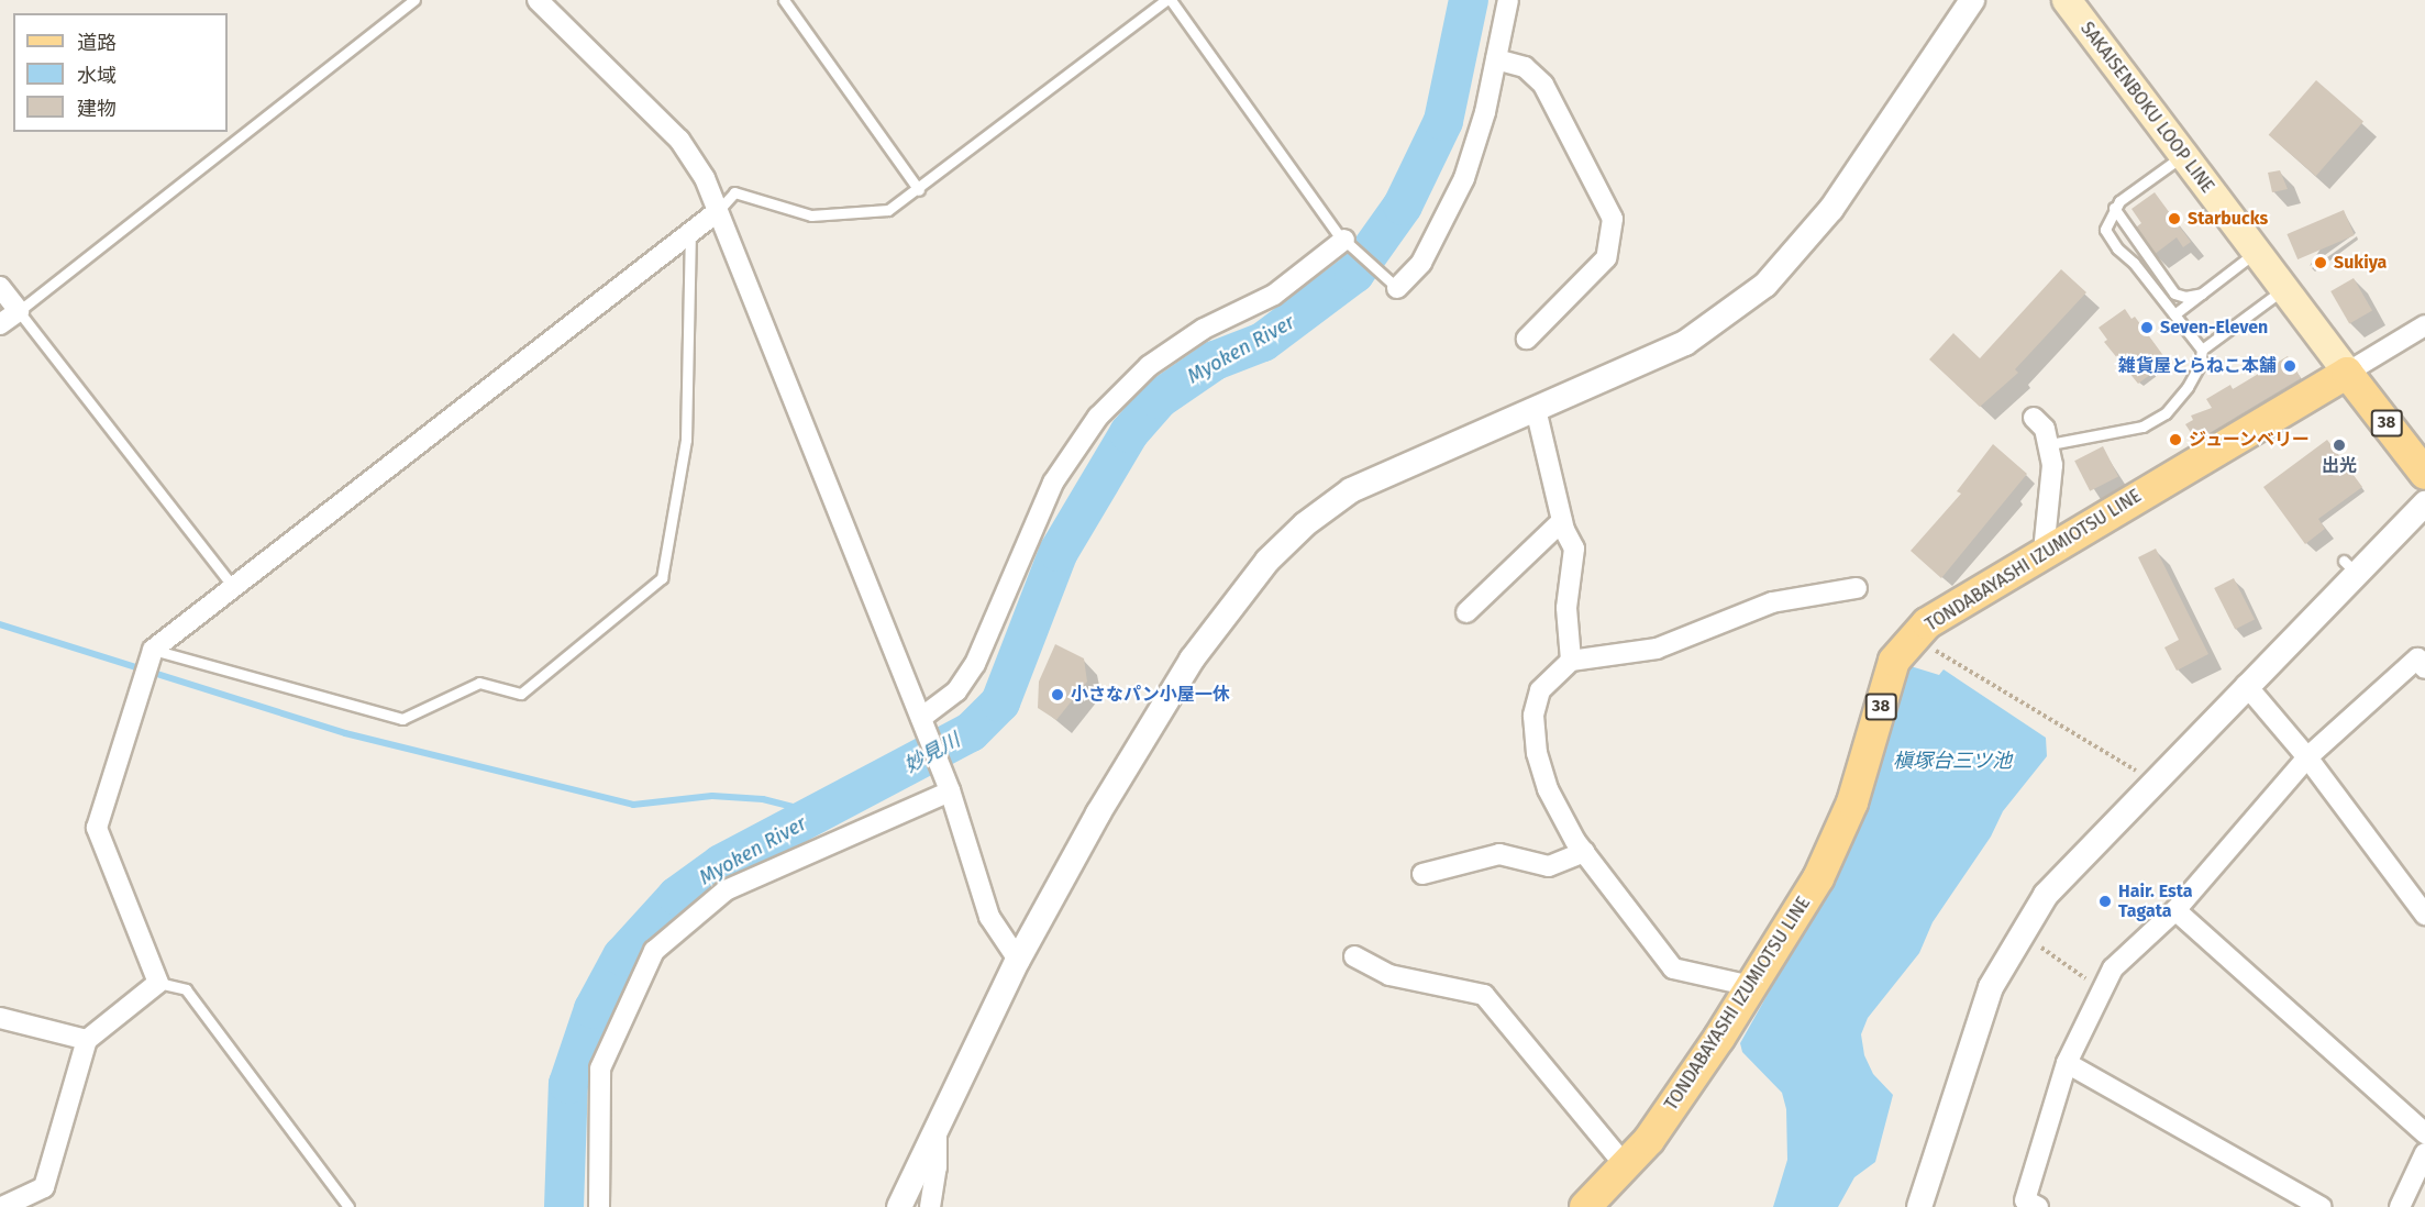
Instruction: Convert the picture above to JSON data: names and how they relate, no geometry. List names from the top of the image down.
{
  "streets": {
    "main road": ["SAKAISENBOKU LOOP LINE", "38", "TONDABAYASHI IZUMIOTSU LINE"]
  },
  "crossings": [
    ["SAKAISENBOKU LOOP LINE", "38"],
    ["SAKAISENBOKU LOOP LINE", "TONDABAYASHI IZUMIOTSU LINE"],
    ["38", "TONDABAYASHI IZUMIOTSU LINE"]
  ],
  "water": ["Myoken River", "妙見川", "槇塚台三ツ池"],
  "places": [
    "Starbucks",
    "Sukiya",
    "Seven-Eleven",
    "雑貨屋とらねこ本舗",
    "ジューンベリー",
    "出光",
    "小さなパン小屋一休",
    "Hair. Esta Tagata"
  ],
  "legend": ["道路", "水域", "建物"]
}
